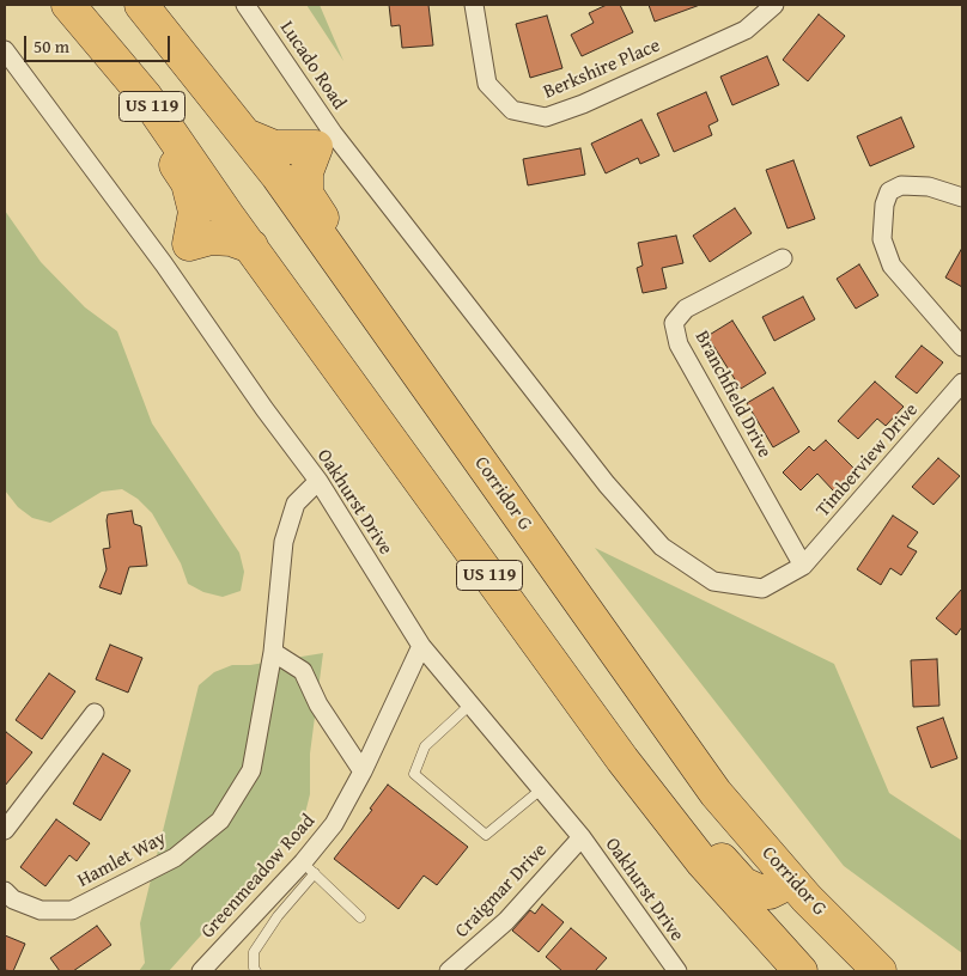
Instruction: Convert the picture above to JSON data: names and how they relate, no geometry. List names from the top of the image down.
{
  "streets": {
    "highway": ["US 119", "Corridor G"],
    "street": [
      "Lucado Road",
      "Berkshire Place",
      "Branchfield Drive",
      "Timberview Drive",
      "Oakhurst Drive",
      "Hamlet Way",
      "Greenmeadow Road",
      "Craigmar Drive"
    ]
  },
  "crossings": [
    ["Lucado Road", "Branchfield Drive"],
    ["Lucado Road", "Timberview Drive"],
    ["Branchfield Drive", "Timberview Drive"],
    ["Oakhurst Drive", "Hamlet Way"],
    ["Oakhurst Drive", "Greenmeadow Road"],
    ["Oakhurst Drive", "Craigmar Drive"]
  ],
  "scale_bar": "50 m"
}
